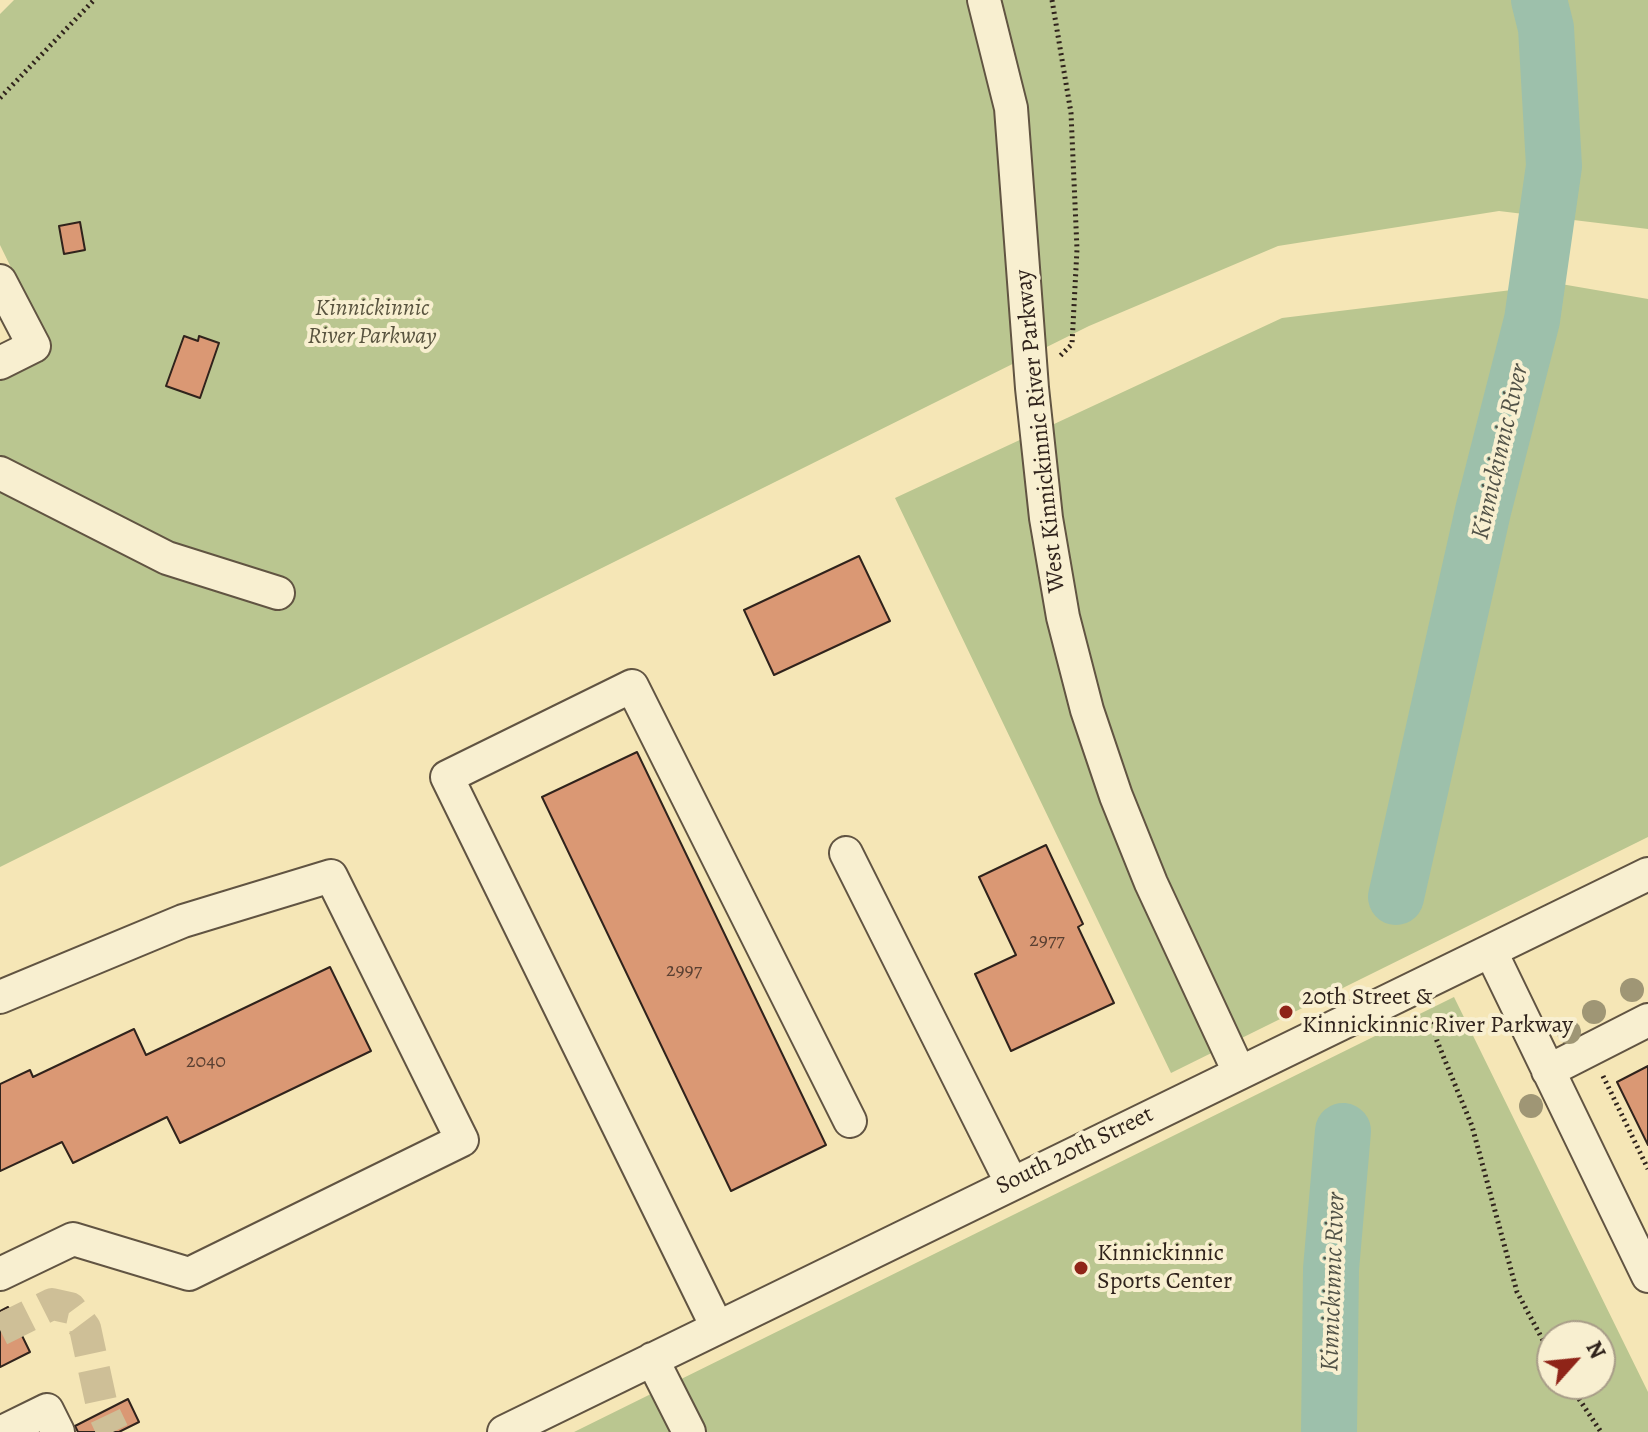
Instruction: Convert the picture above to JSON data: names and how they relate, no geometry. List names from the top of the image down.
{
  "streets": {
    "street": ["West Kinnickinnic River Parkway", "South 20th Street"]
  },
  "crossings": [
    ["West Kinnickinnic River Parkway", "South 20th Street"]
  ],
  "water": ["Kinnickinnic River"],
  "parks": ["Kinnickinnic River Parkway"],
  "places": ["20th Street & Kinnickinnic River Parkway", "Kinnickinnic Sports Center"],
  "house_numbers": ["2977", "2997", "2040"],
  "north": "top right"
}
